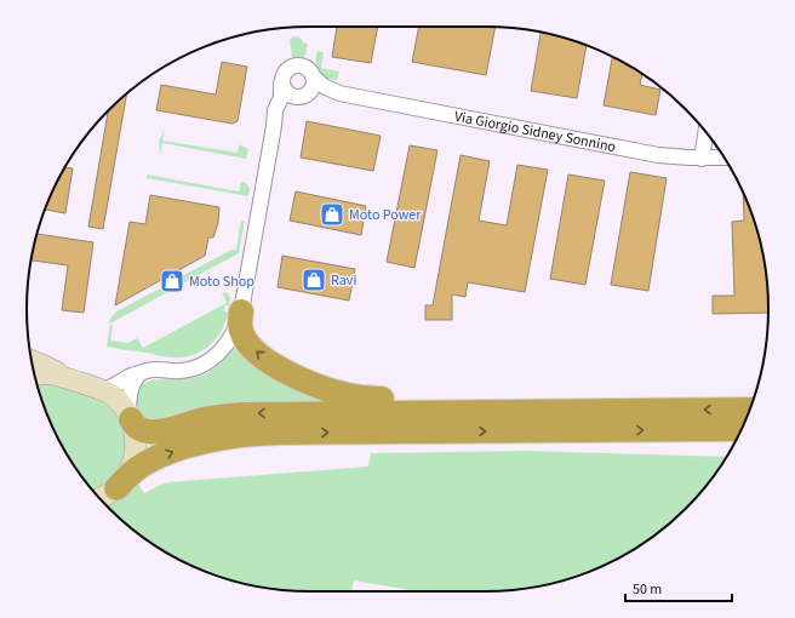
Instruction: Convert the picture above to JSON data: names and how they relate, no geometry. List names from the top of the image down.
{
  "streets": {
    "street": ["Via Giorgio Sidney Sonnino"]
  },
  "places": {
    "shop": ["Moto Power", "Ravi", "Moto Shop"]
  },
  "scale_bar": "50 m"
}
